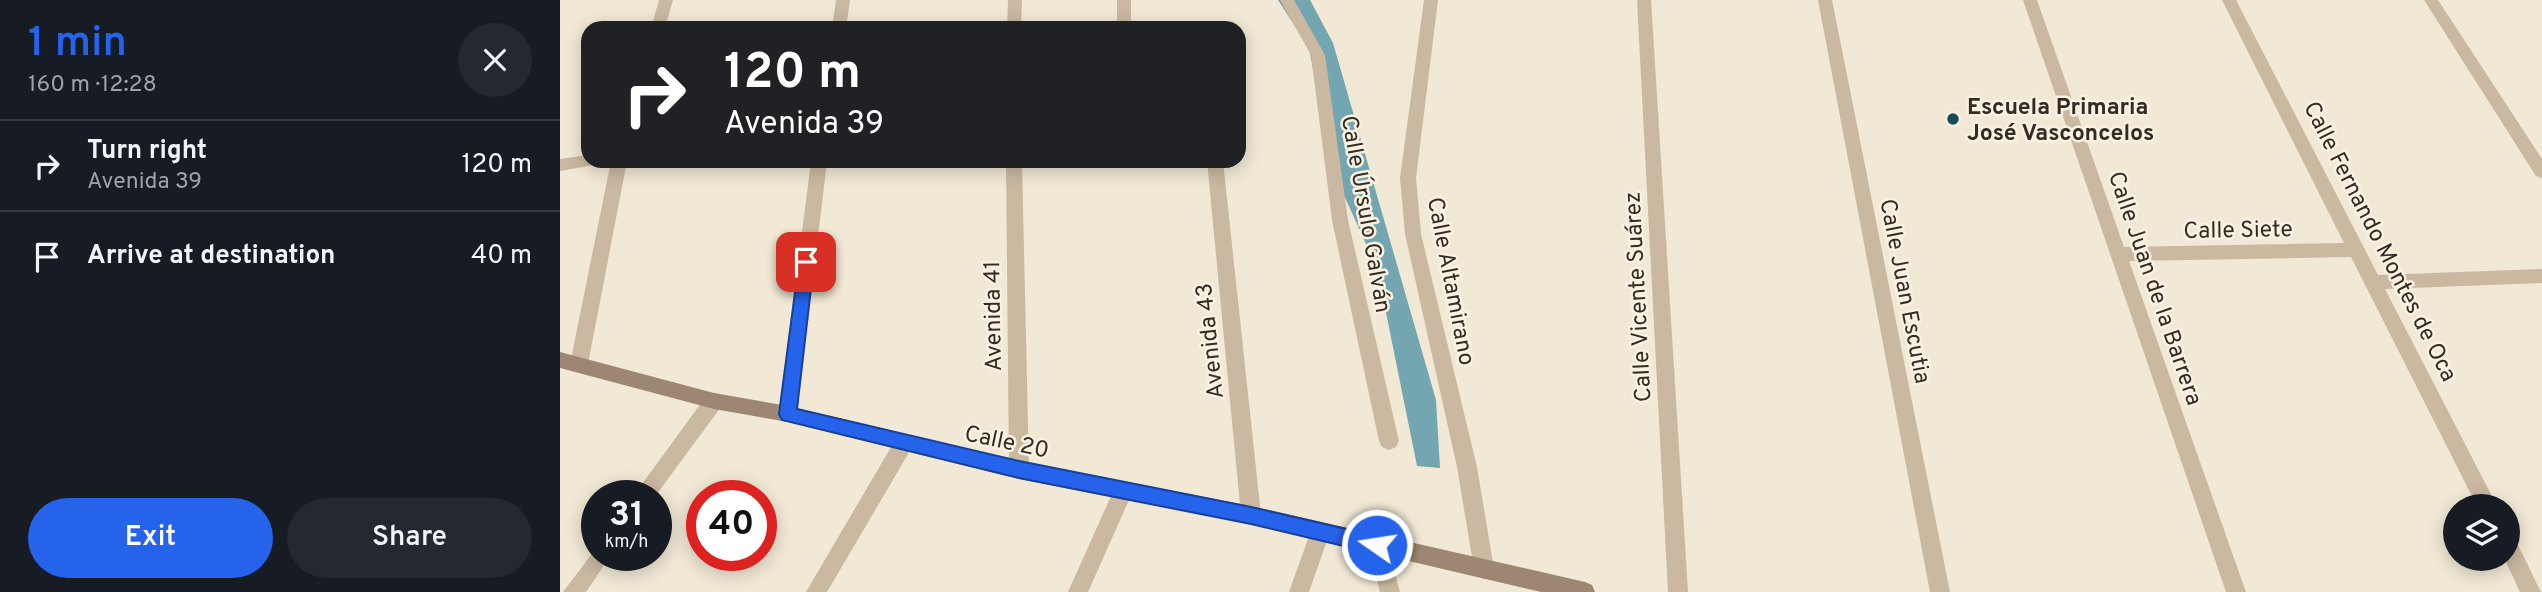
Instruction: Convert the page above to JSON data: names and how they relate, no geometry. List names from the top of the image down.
{
  "streets": {
    "street": [
      "Calle Úrsulo Galván",
      "Calle Siete",
      "Calle Fernando Montes de Oca",
      "Calle Altamirano",
      "Calle Juan de la Barrera",
      "Calle Juan Escutia",
      "Calle Vicente Suárez",
      "Avenida 41",
      "Avenida 43",
      "Calle 20"
    ]
  },
  "crossings": [
    ["Calle Siete", "Calle Fernando Montes de Oca"],
    ["Calle Siete", "Calle Juan de la Barrera"],
    ["Calle Altamirano", "Calle 20"],
    ["Avenida 41", "Calle 20"],
    ["Avenida 43", "Calle 20"]
  ],
  "places": ["Escuela Primaria José Vasconcelos"],
  "page": {
    "heading": ["1 min", "160 m · 12:28"],
    "turn": ["120 m", "Avenida 39"],
    "list": [
      {
        "name": "Turn right",
        "note": "Avenida 39",
        "value": "120 m"
      },
      {
        "name": "Arrive at destination",
        "value": "40 m"
      }
    ],
    "speed": "31 km/h",
    "limit": "40",
    "buttons": ["Exit", "Share"]
  }
}
